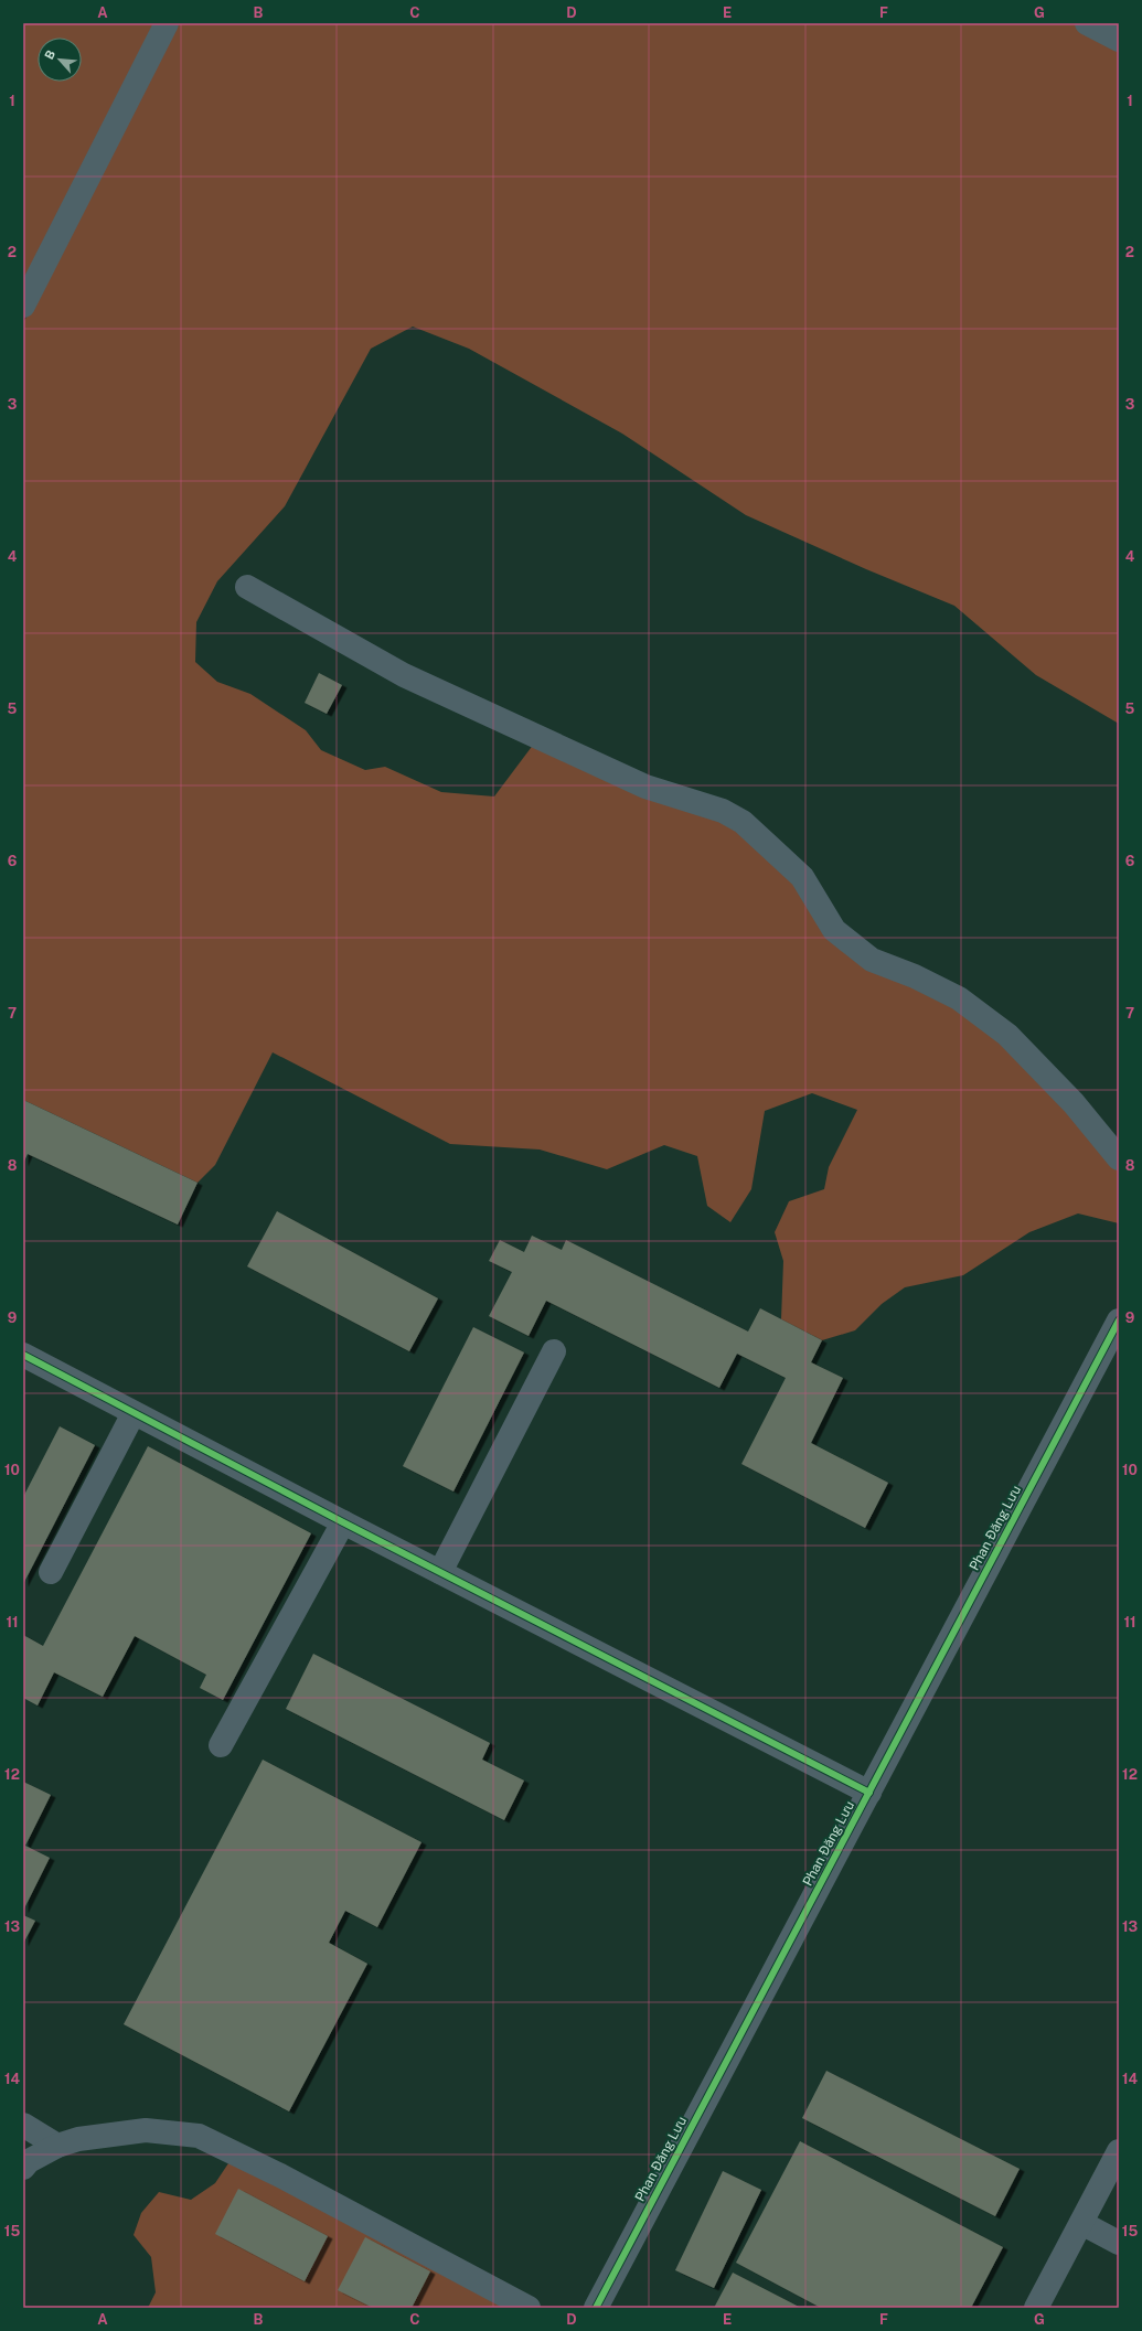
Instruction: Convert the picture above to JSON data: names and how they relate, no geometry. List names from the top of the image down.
{
  "streets": {
    "street": ["Phan Đăng Lưu"]
  },
  "north": "top left",
  "grid": {
    "columns": [
      "A",
      "B",
      "C",
      "D",
      "E",
      "F",
      "G"
    ],
    "rows": [
      "1",
      "2",
      "3",
      "4",
      "5",
      "6",
      "7",
      "8",
      "9",
      "10",
      "11",
      "12",
      "13",
      "14",
      "15"
    ]
  }
}
